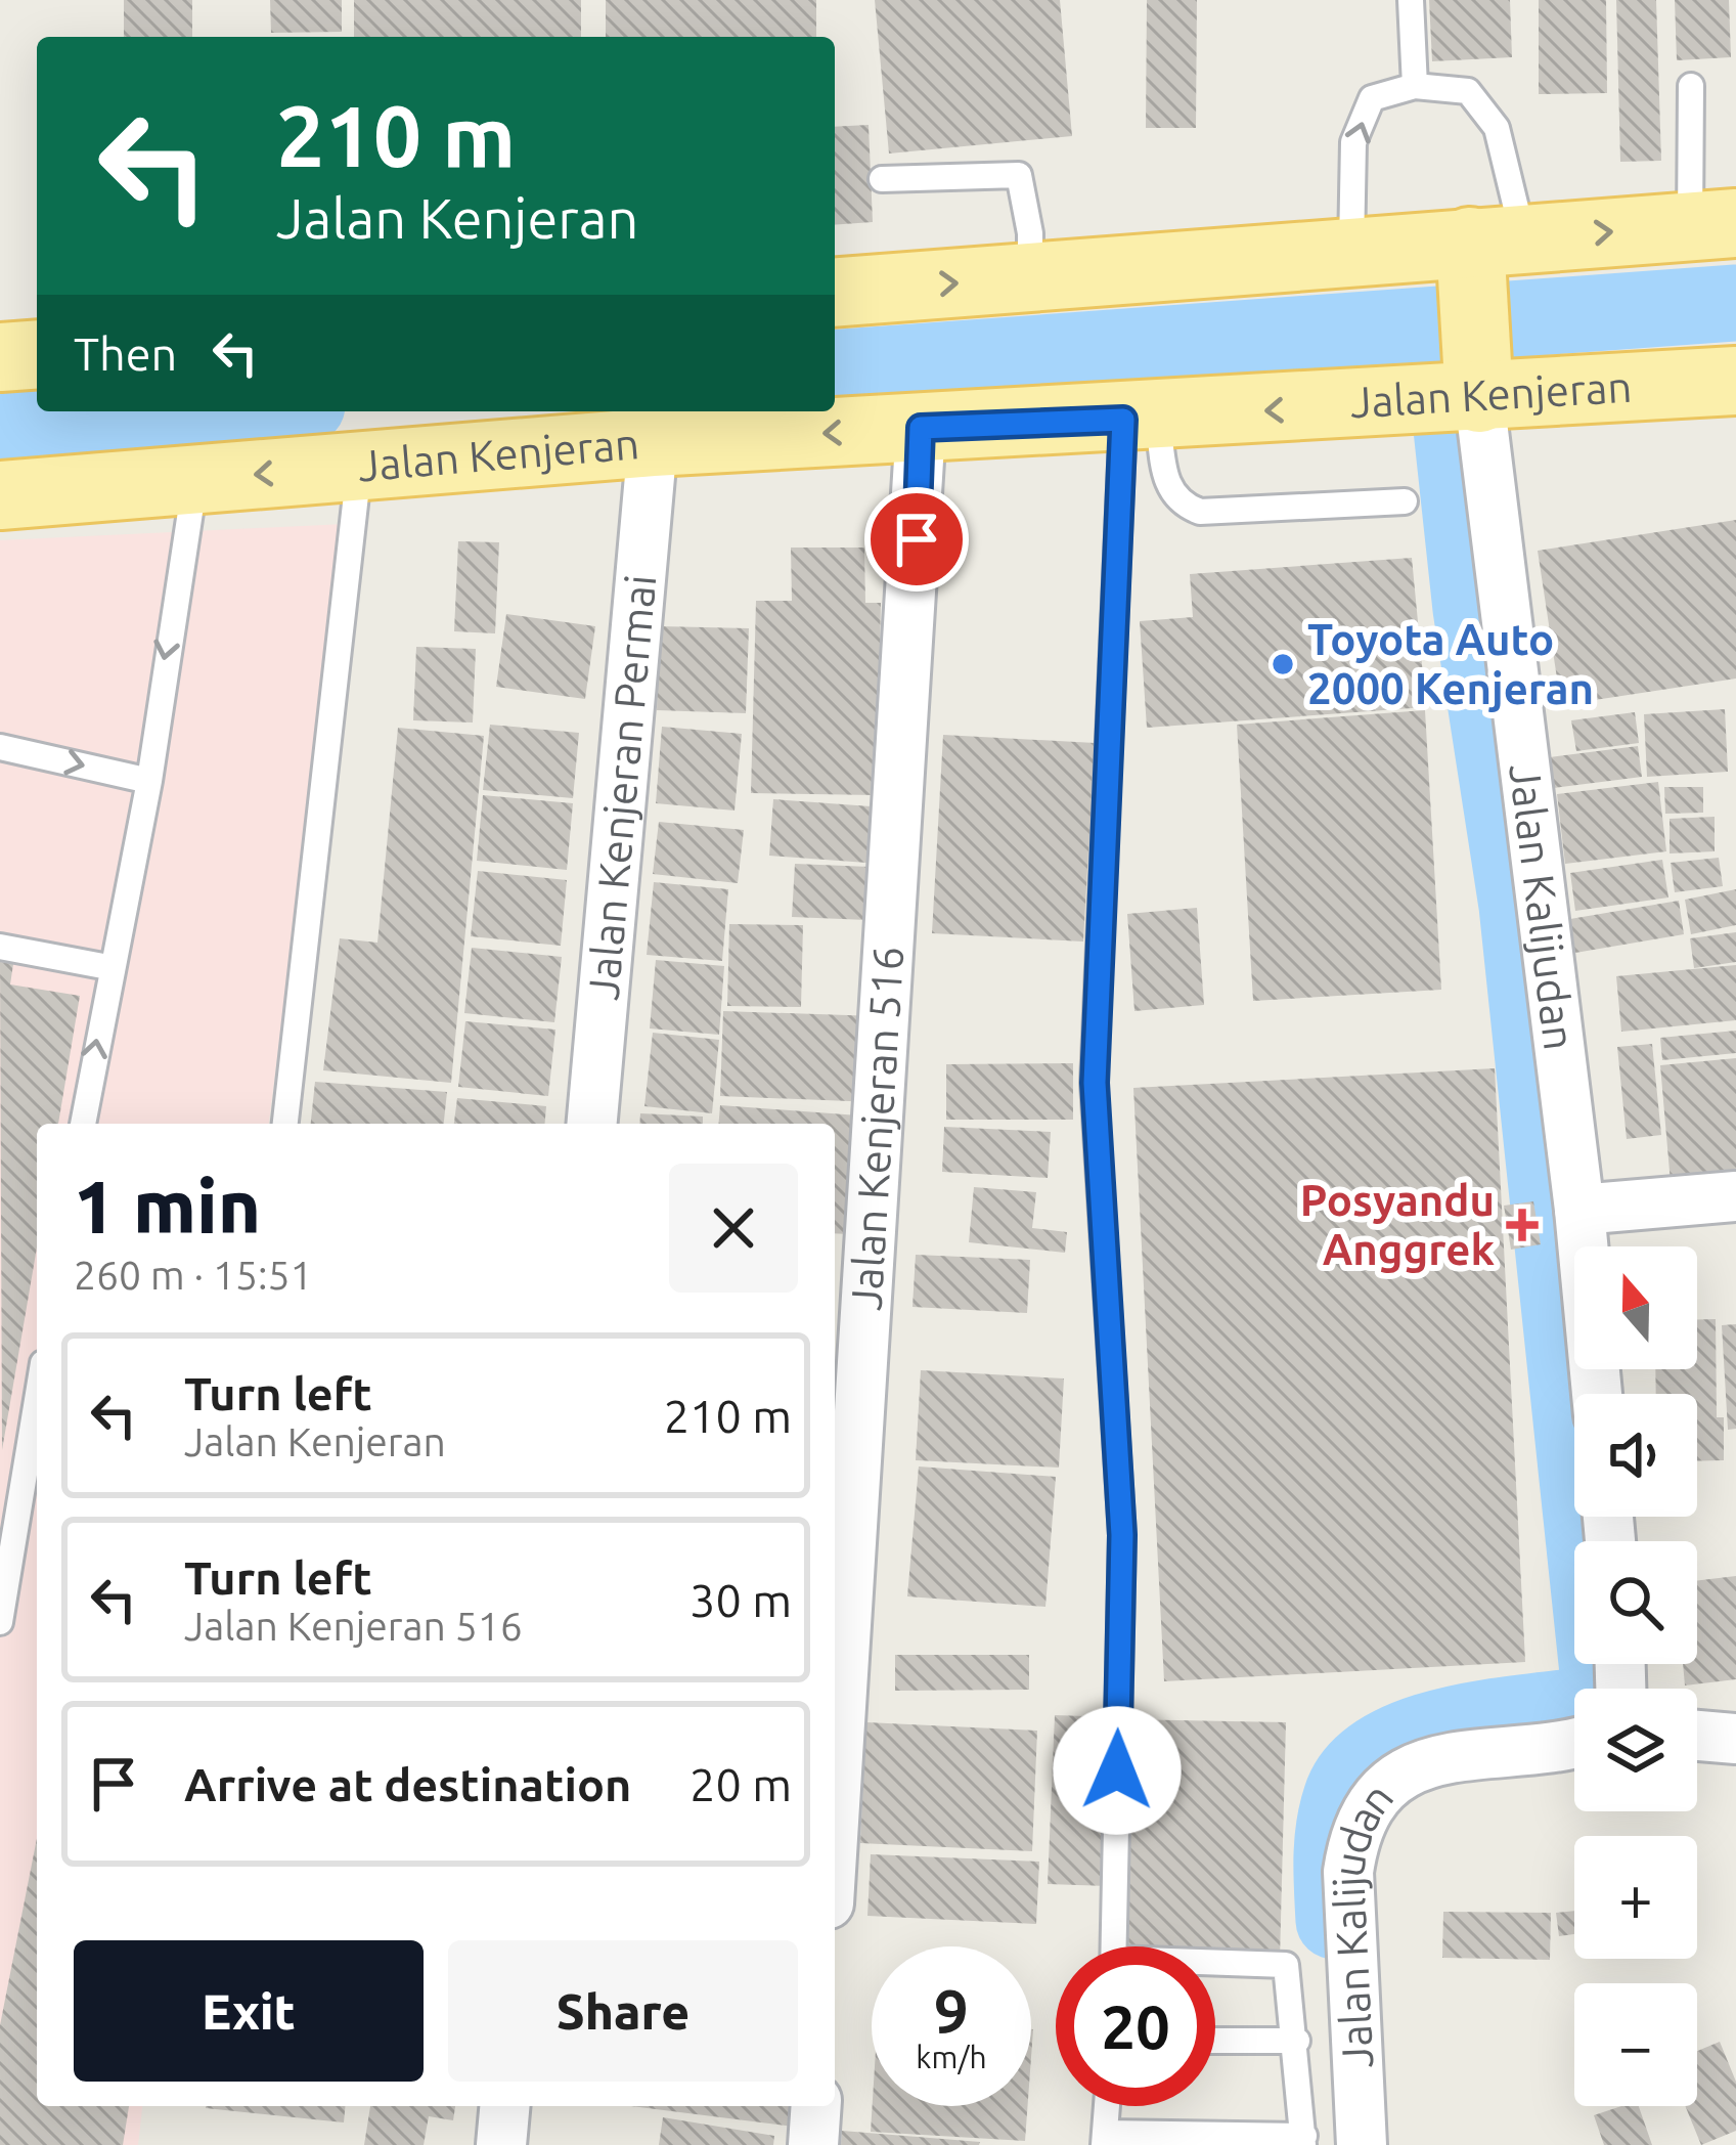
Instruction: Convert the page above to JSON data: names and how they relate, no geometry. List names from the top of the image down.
{
  "streets": {
    "main road": ["Jalan Kenjeran"],
    "street": ["Jalan Kenjeran Permai", "Jalan Kalijudan", "Jalan Kenjeran 516"]
  },
  "crossings": [
    ["Jalan Kenjeran", "Jalan Kenjeran Permai"],
    ["Jalan Kenjeran", "Jalan Kalijudan"],
    ["Jalan Kenjeran", "Jalan Kenjeran 516"]
  ],
  "places": {
    "other": ["Toyota Auto 2000 Kenjeran"],
    "health": ["Posyandu Anggrek"]
  },
  "north": "top",
  "page": {
    "turn": ["210 m", "Jalan Kenjeran"],
    "then": "Then",
    "heading": ["1 min", "260 m · 15:51"],
    "map_buttons": ["+", "−"],
    "list": [
      {
        "name": "Turn left",
        "note": "Jalan Kenjeran",
        "value": "210 m"
      },
      {
        "name": "Turn left",
        "note": "Jalan Kenjeran 516",
        "value": "30 m"
      },
      {
        "name": "Arrive at destination",
        "value": "20 m"
      }
    ],
    "buttons": ["Exit", "Share"],
    "speed": "9 km/h",
    "limit": "20"
  }
}
